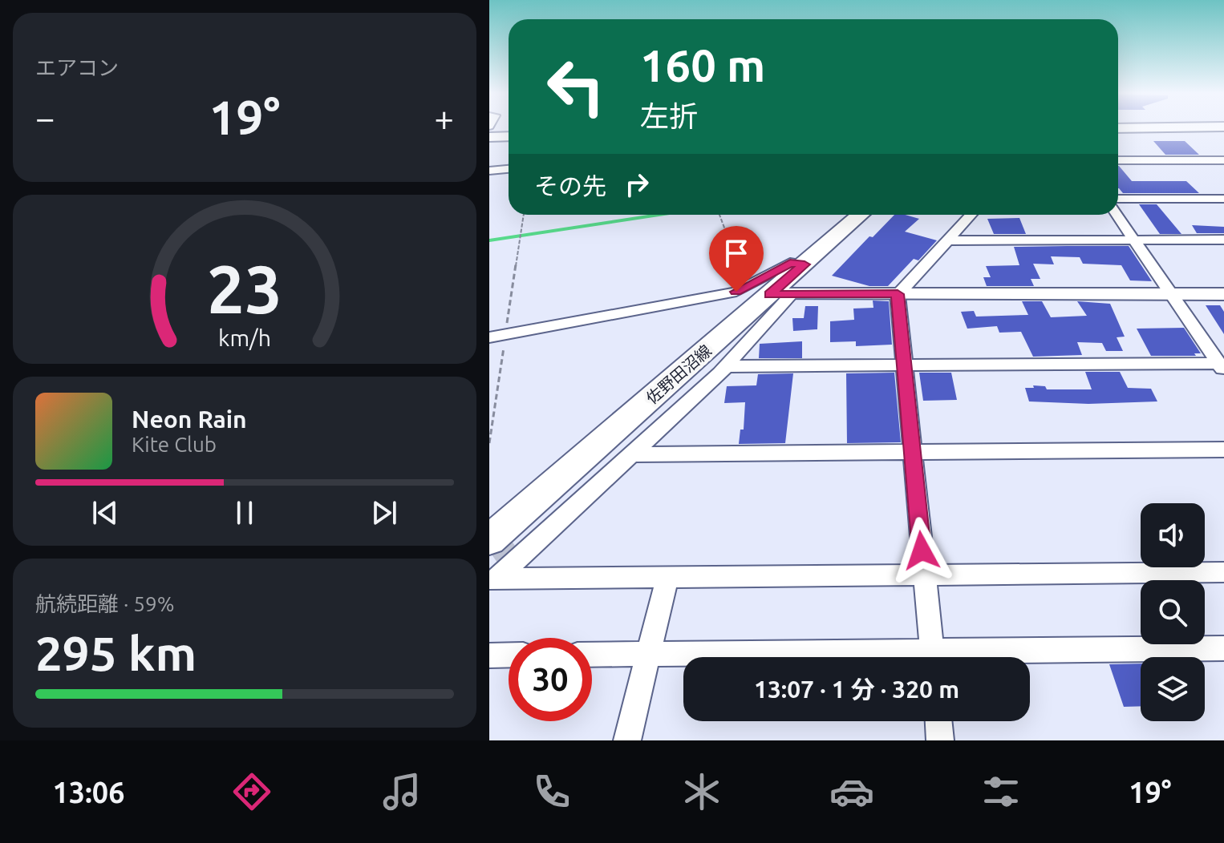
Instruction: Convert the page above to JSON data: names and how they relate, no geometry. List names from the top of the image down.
{
  "streets": {
    "main road": ["佐野田沼線"]
  },
  "page": {
    "tile": [
      "エアコン",
      ["航続距離 · 59%", "295 km"]
    ],
    "turn": ["160 m", "左折"],
    "heat": ["−", "19°", "+"],
    "then": "その先",
    "song": ["Neon Rain", "Kite Club"],
    "limit": "30",
    "trip": "13:07 · 1 分 · 320 m",
    "tabs": ["13:06", "19°"],
    "gauge": ["23", "km/h"]
  }
}
